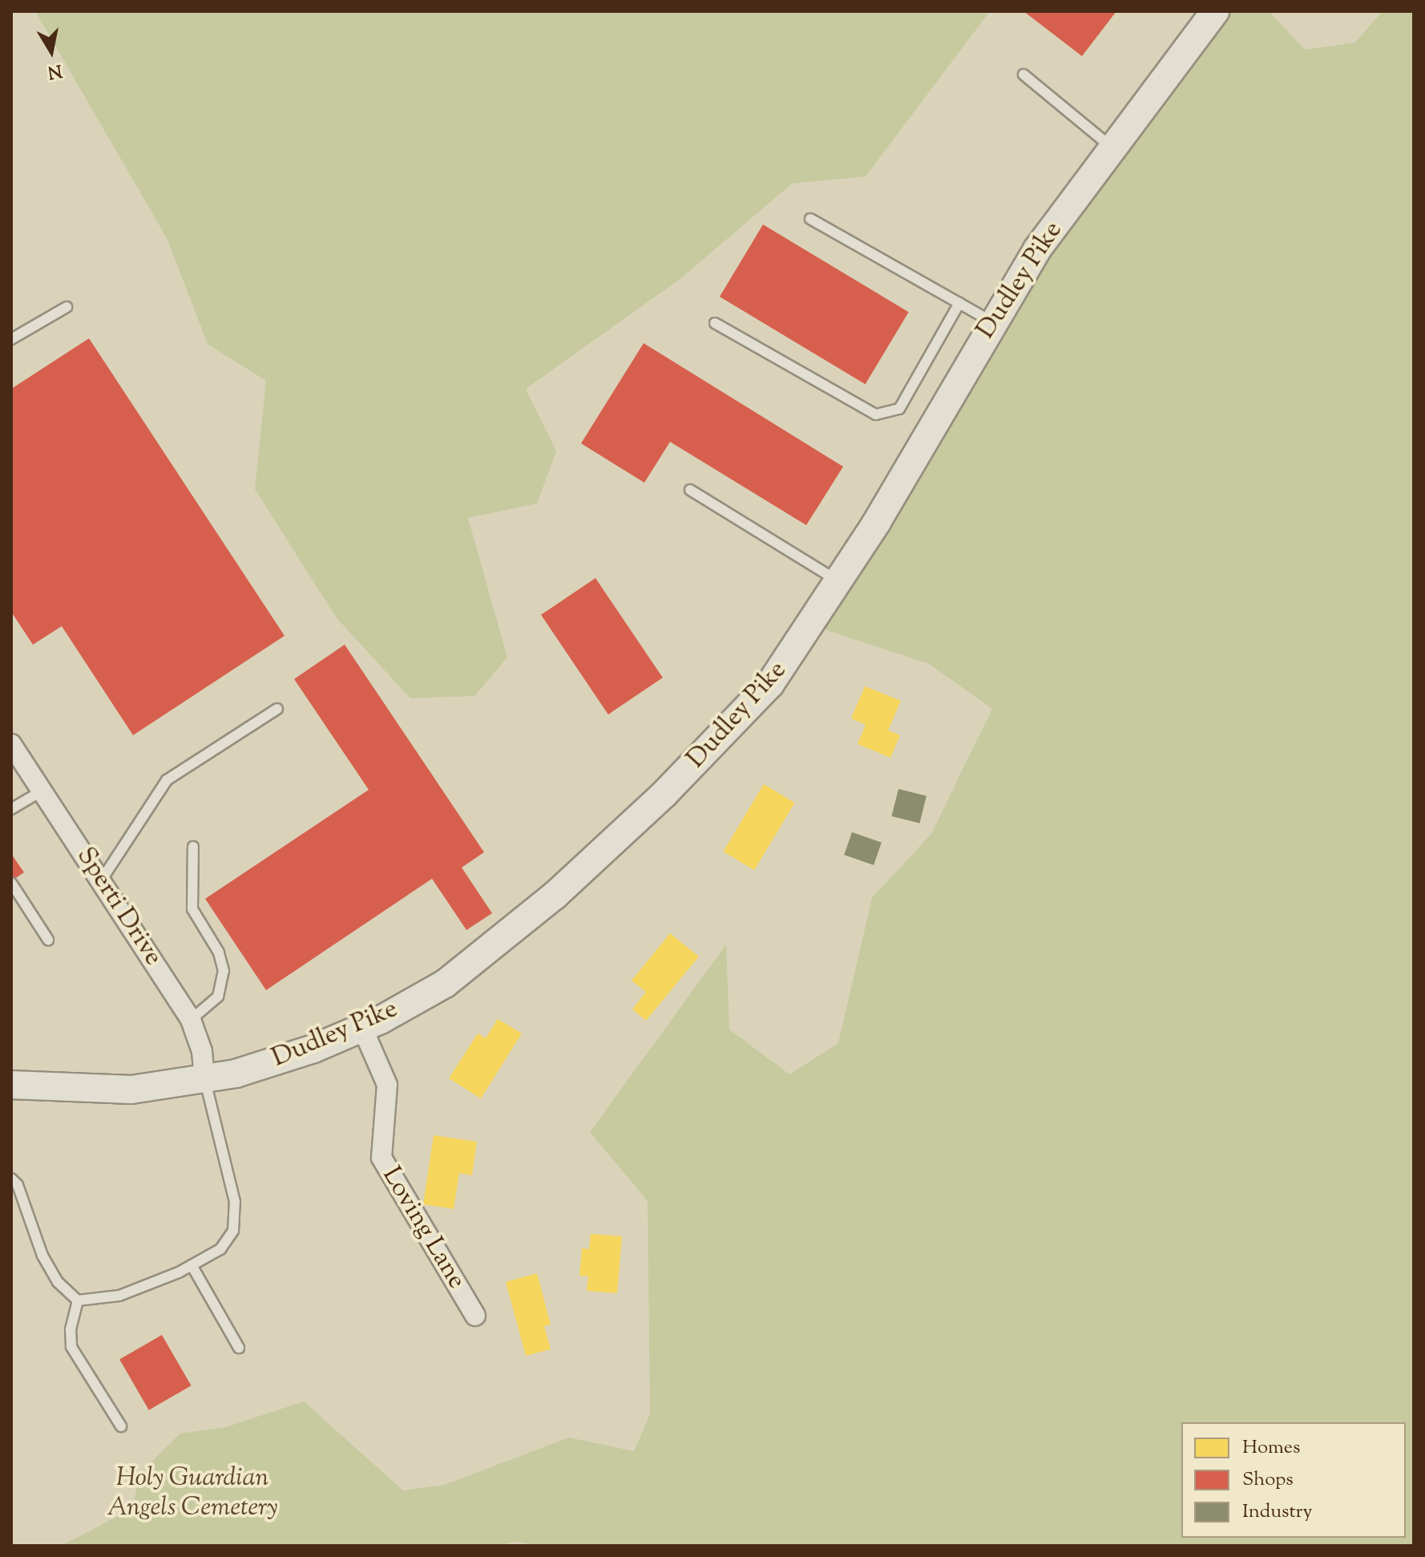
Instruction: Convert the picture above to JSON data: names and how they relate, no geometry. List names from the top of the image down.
{
  "streets": {
    "street": ["Dudley Pike", "Sperti Drive", "Loving Lane"]
  },
  "crossings": [
    ["Dudley Pike", "Sperti Drive"],
    ["Dudley Pike", "Loving Lane"]
  ],
  "parks": ["Holy Guardian Angels Cemetery"],
  "legend": ["Homes", "Shops", "Industry"],
  "north": "bottom"
}
